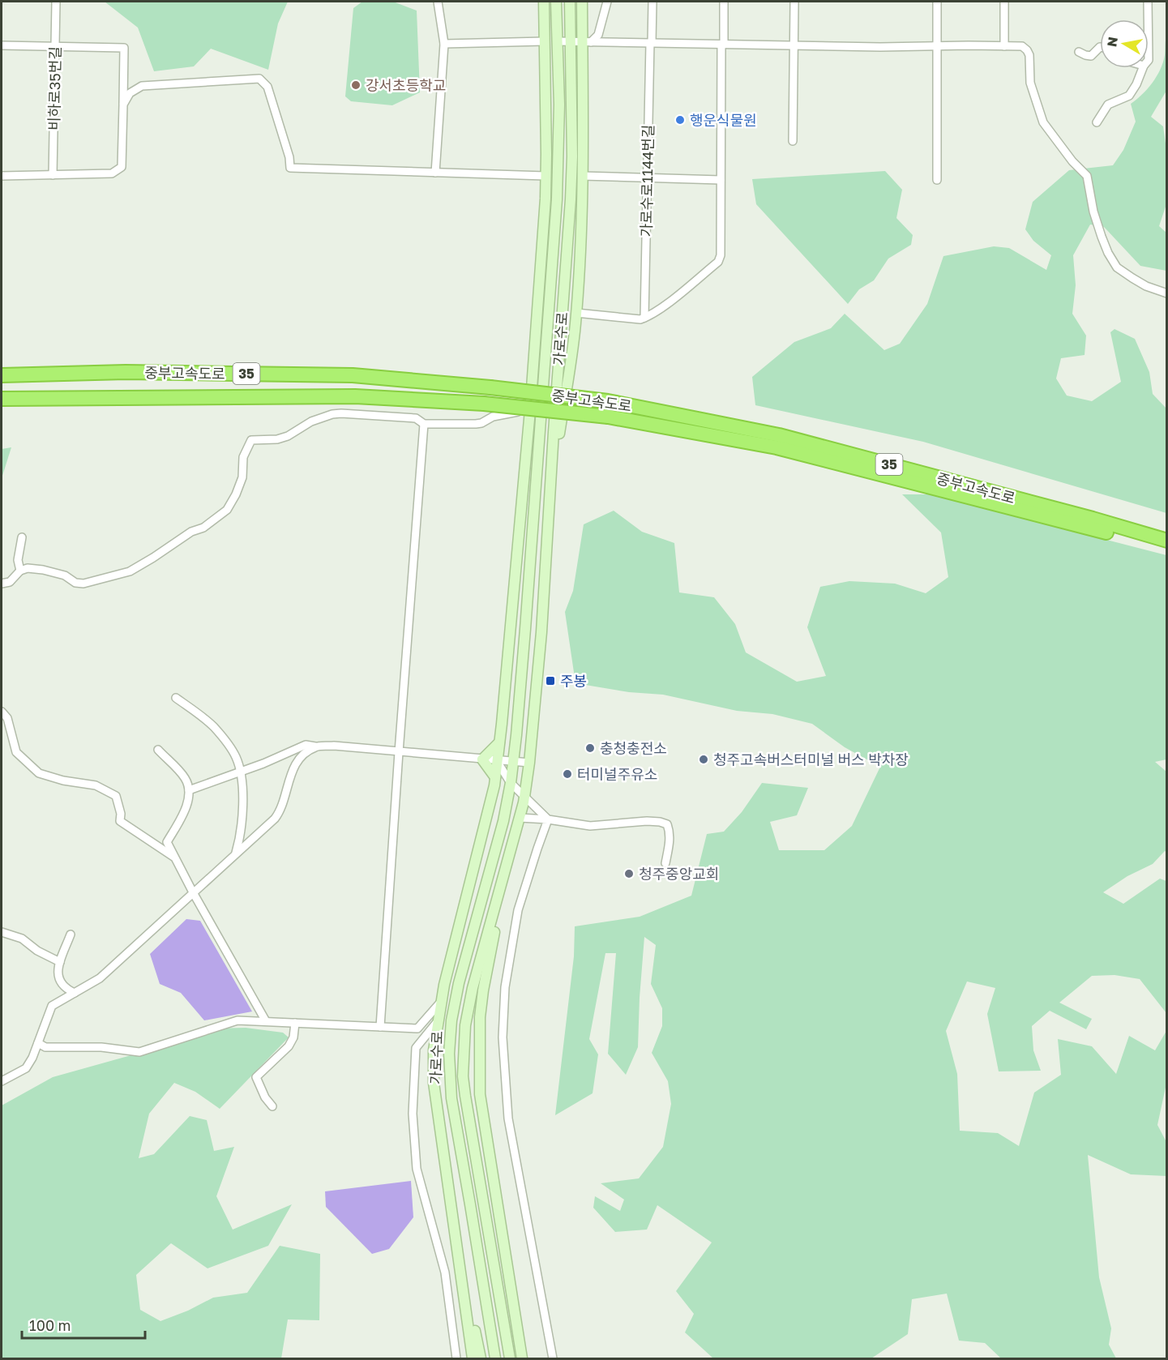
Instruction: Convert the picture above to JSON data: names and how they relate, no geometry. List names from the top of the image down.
{
  "streets": {
    "highway": ["중부고속도로", "35"],
    "main road": ["가로수로"],
    "street": ["비하로35번길", "가로수로1144번길"]
  },
  "places": {
    "other": [
      "강서초등학교",
      "행운식물원",
      "충청충전소",
      "청주고속버스터미널 버스 박차장",
      "터미널주유소",
      "청주중앙교회"
    ],
    "transit": ["주봉"]
  },
  "scale_bar": "100 m",
  "north": "left"
}
